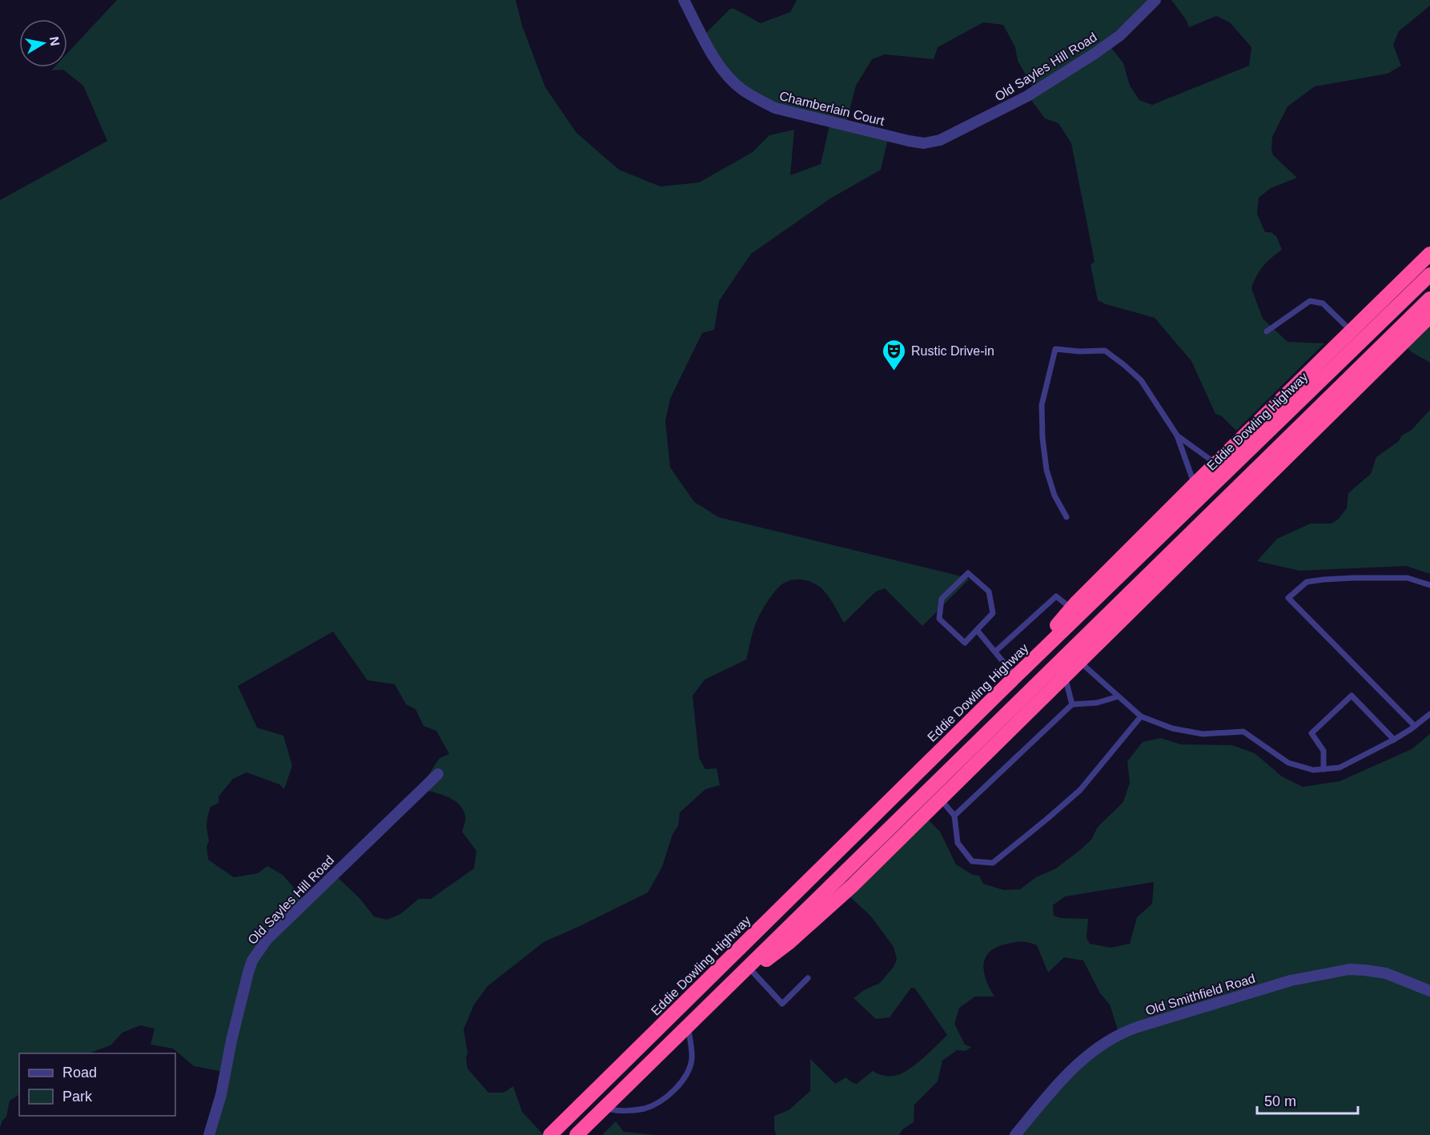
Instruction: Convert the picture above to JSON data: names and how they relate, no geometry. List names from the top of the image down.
{
  "streets": {
    "highway": ["Eddie Dowling Highway"],
    "street": ["Old Sayles Hill Road", "Chamberlain Court", "Old Smithfield Road"]
  },
  "crossings": [
    ["Old Sayles Hill Road", "Chamberlain Court"]
  ],
  "places": {
    "theatre": ["Rustic Drive-in"]
  },
  "legend": ["Road", "Park"],
  "scale_bar": "50 m",
  "north": "right"
}
